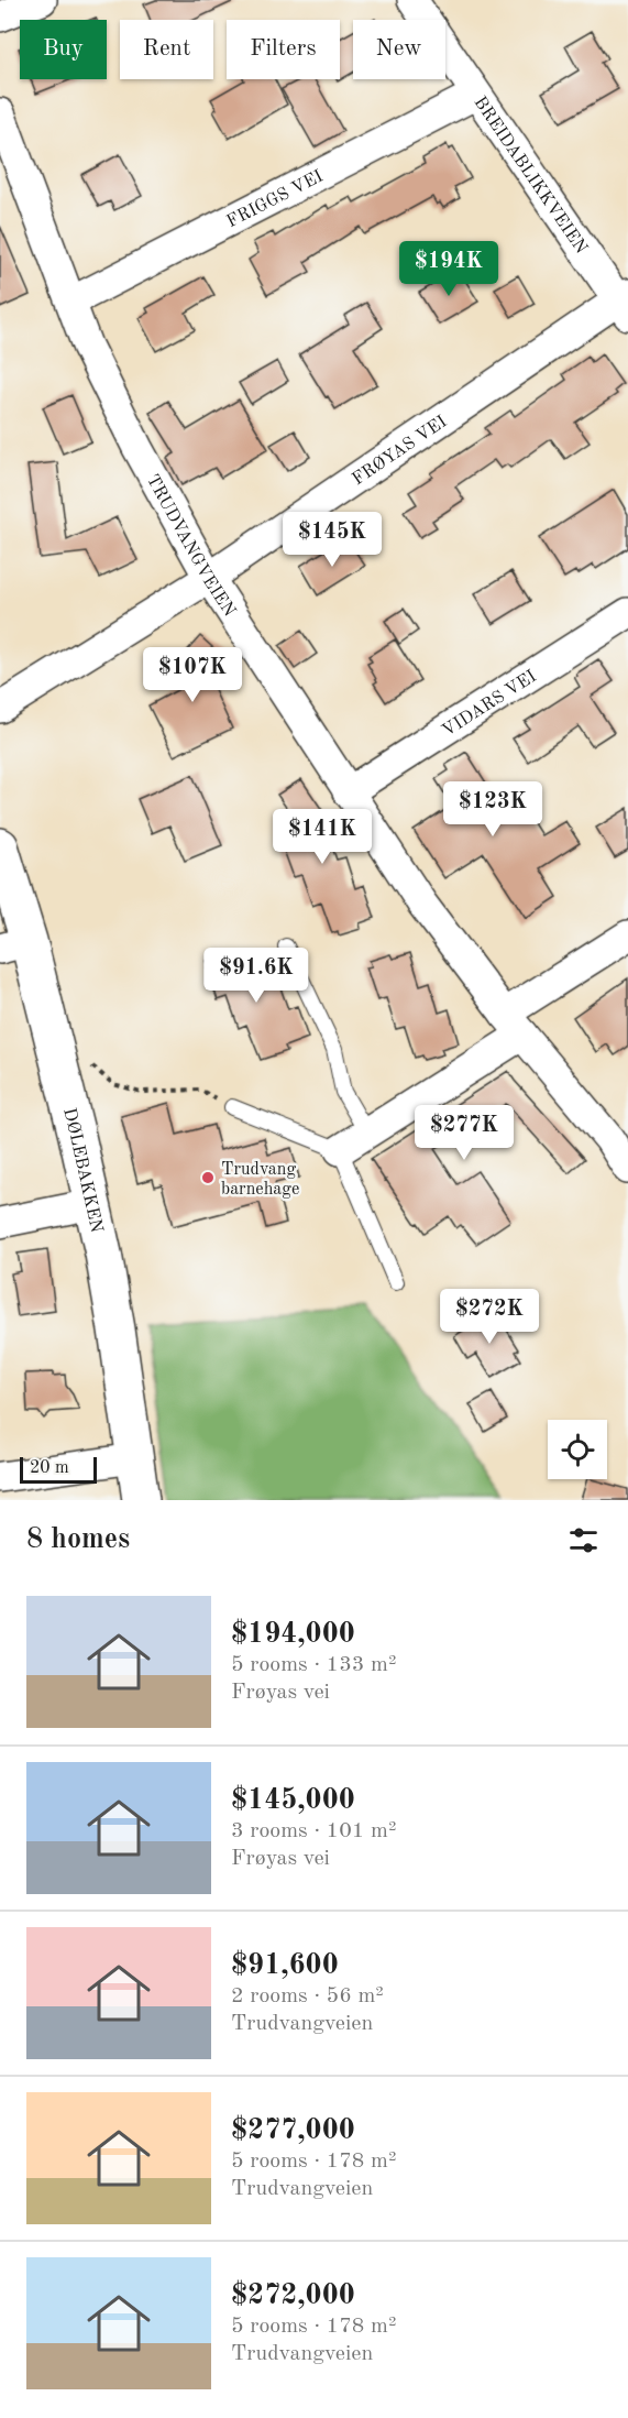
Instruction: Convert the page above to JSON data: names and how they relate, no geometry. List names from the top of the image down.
{
  "streets": {
    "main road": ["DØLEBAKKEN"],
    "street": [
      "BREIDABLIKKVEIEN",
      "FRIGGS VEI",
      "FRØYAS VEI",
      "TRUDVANGVEIEN",
      "VIDARS VEI"
    ]
  },
  "crossings": [
    ["BREIDABLIKKVEIEN", "FRIGGS VEI"],
    ["BREIDABLIKKVEIEN", "FRØYAS VEI"],
    ["FRIGGS VEI", "TRUDVANGVEIEN"],
    ["FRØYAS VEI", "TRUDVANGVEIEN"],
    ["TRUDVANGVEIEN", "VIDARS VEI"]
  ],
  "places": ["Trudvang barnehage"],
  "scale_bar": "20 m",
  "page": {
    "chip": [
      "Buy",
      "Rent",
      "Filters",
      "New"
    ],
    "price": [
      "$194K",
      "$145K",
      "$107K",
      "$123K",
      "$141K",
      "$91.6K",
      "$277K",
      "$272K"
    ],
    "scale": "20 m",
    "heading": "8 homes",
    "list": [
      {
        "name": "$194,000",
        "note": "5 rooms · 133 m² · Frøyas vei"
      },
      {
        "name": "$145,000",
        "note": "3 rooms · 101 m² · Frøyas vei"
      },
      {
        "name": "$91,600",
        "note": "2 rooms · 56 m² · Trudvangveien"
      },
      {
        "name": "$277,000",
        "note": "5 rooms · 178 m² · Trudvangveien"
      },
      {
        "name": "$272,000",
        "note": "5 rooms · 178 m² · Trudvangveien"
      }
    ]
  }
}
